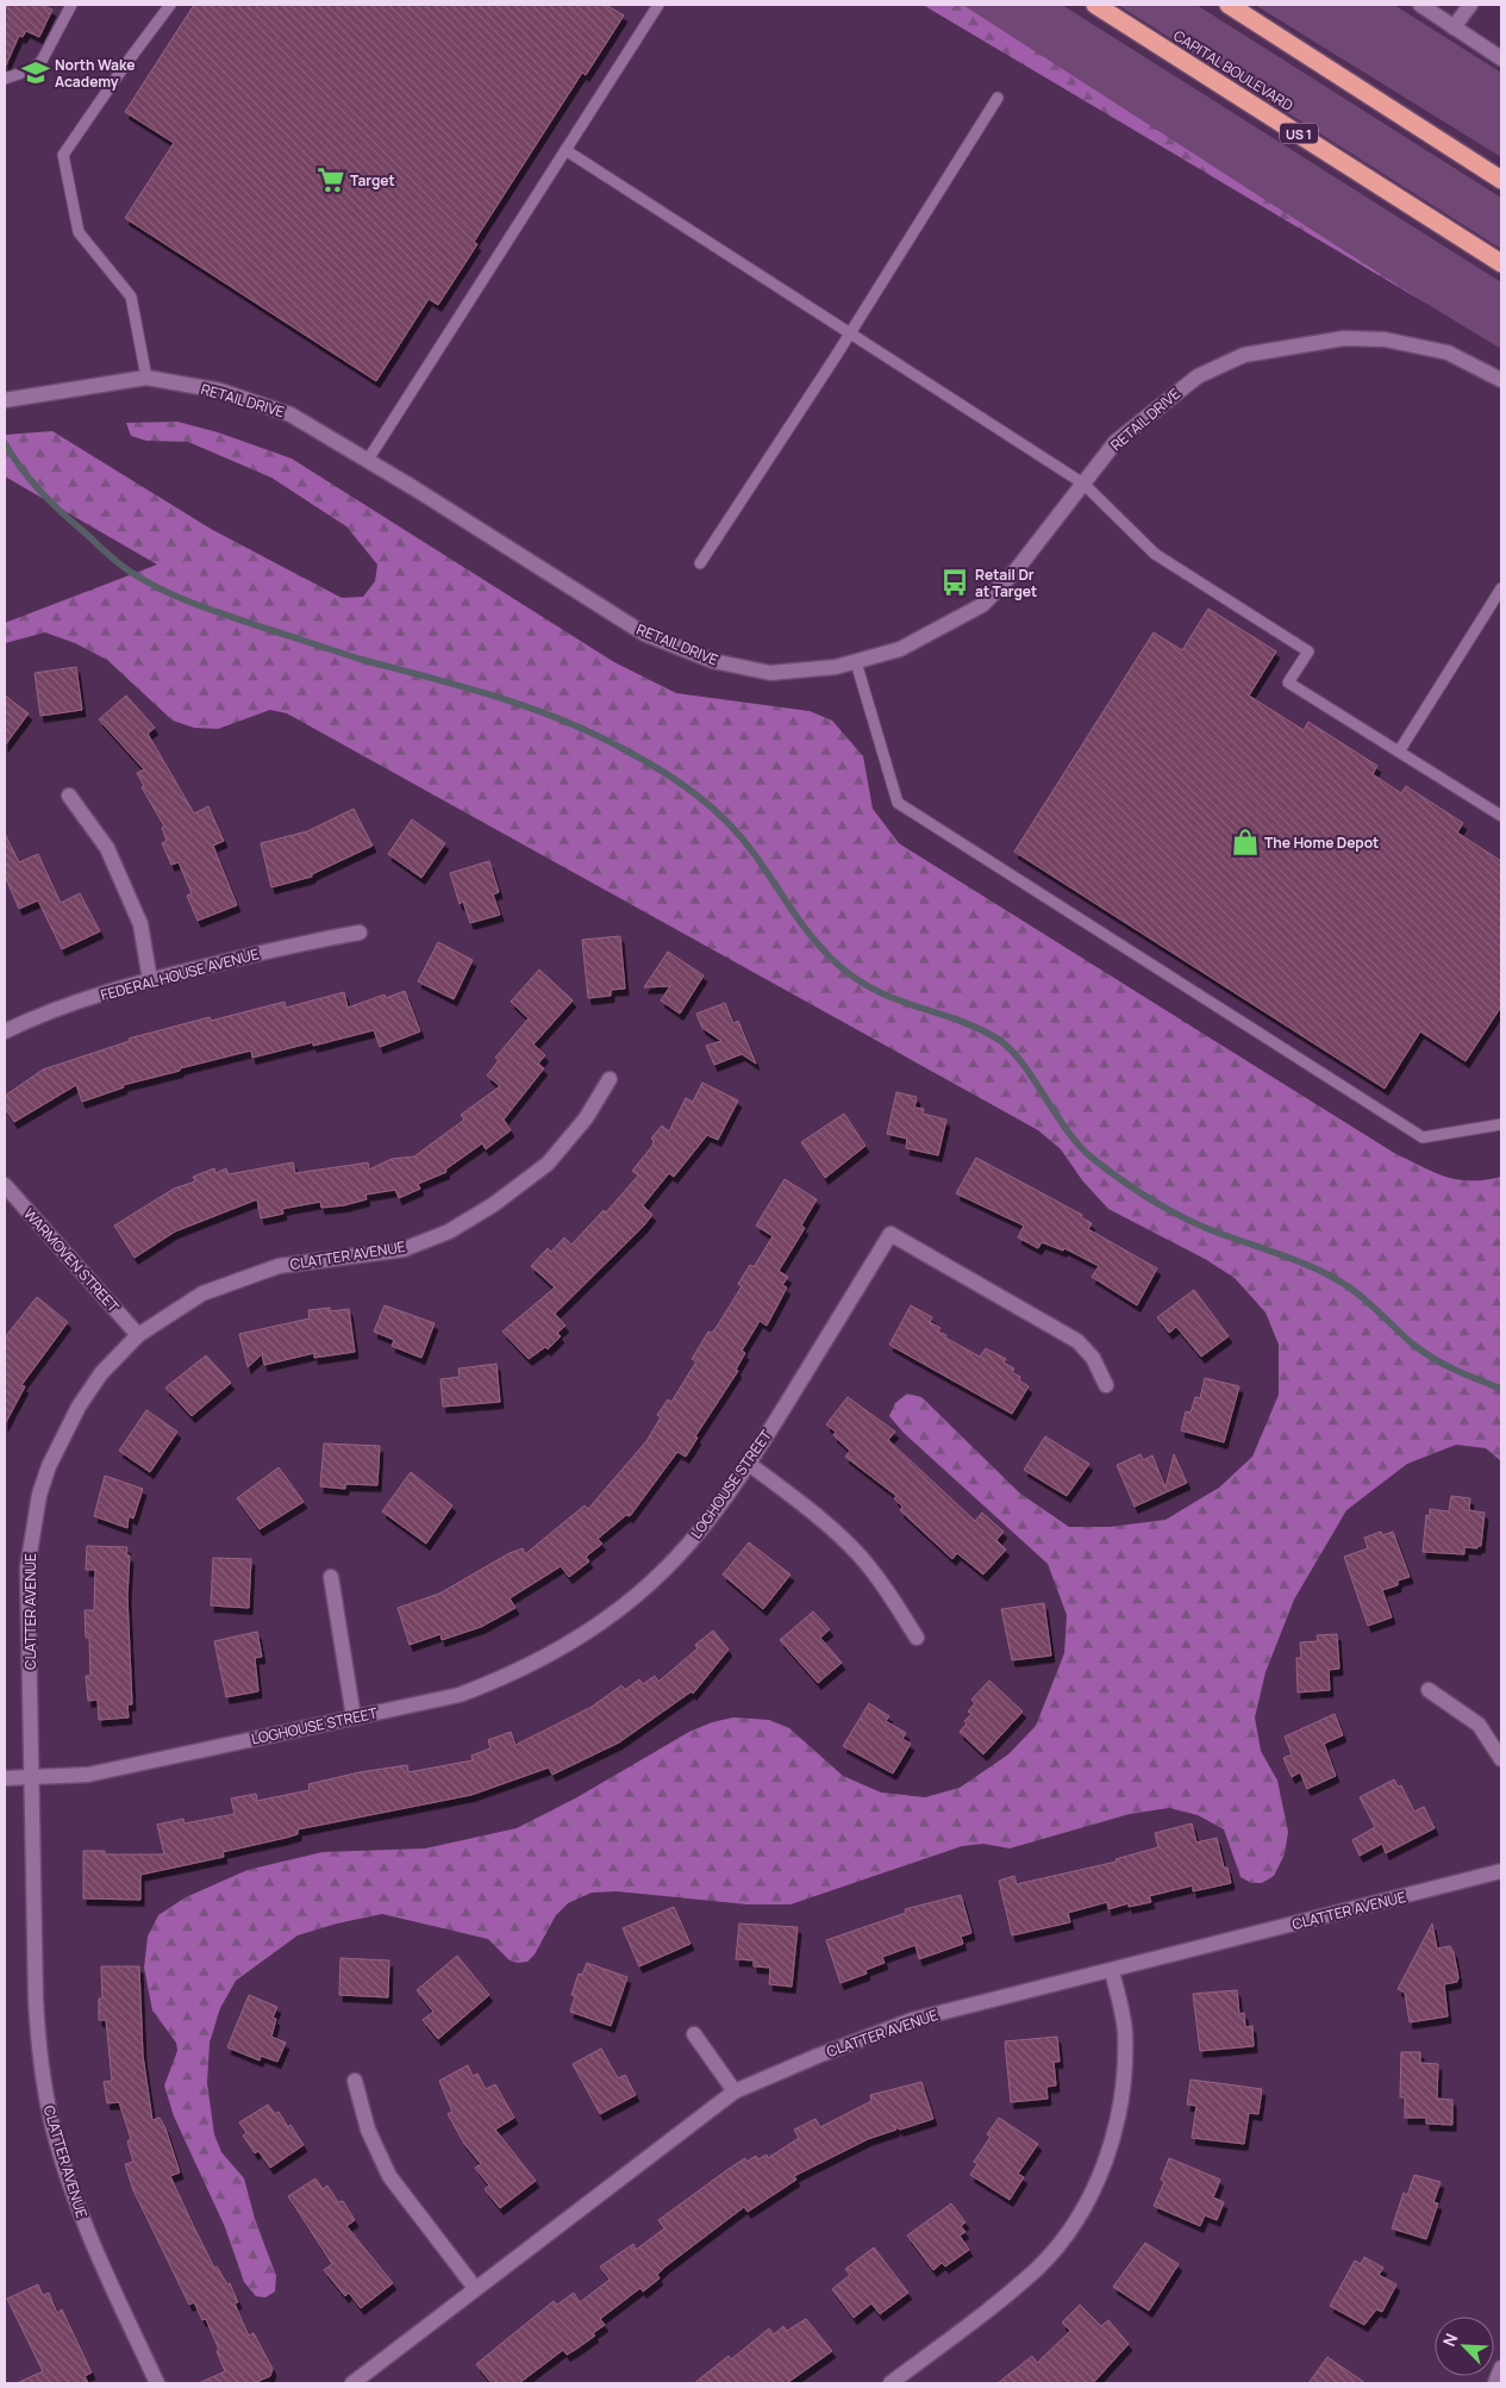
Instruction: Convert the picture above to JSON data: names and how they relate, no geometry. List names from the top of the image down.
{
  "streets": {
    "highway": ["CAPITAL BOULEVARD", "US 1"],
    "street": [
      "RETAIL DRIVE",
      "FEDERAL HOUSE AVENUE",
      "CLATTER AVENUE",
      "WARMOVEN STREET",
      "LOGHOUSE STREET"
    ]
  },
  "crossings": [
    ["CLATTER AVENUE", "WARMOVEN STREET"],
    ["CLATTER AVENUE", "LOGHOUSE STREET"]
  ],
  "places": {
    "school or university": ["North Wake Academy"],
    "supermarket": ["Target"],
    "bus stop": ["Retail Dr at Target"],
    "shop": ["The Home Depot"]
  },
  "north": "top left"
}
